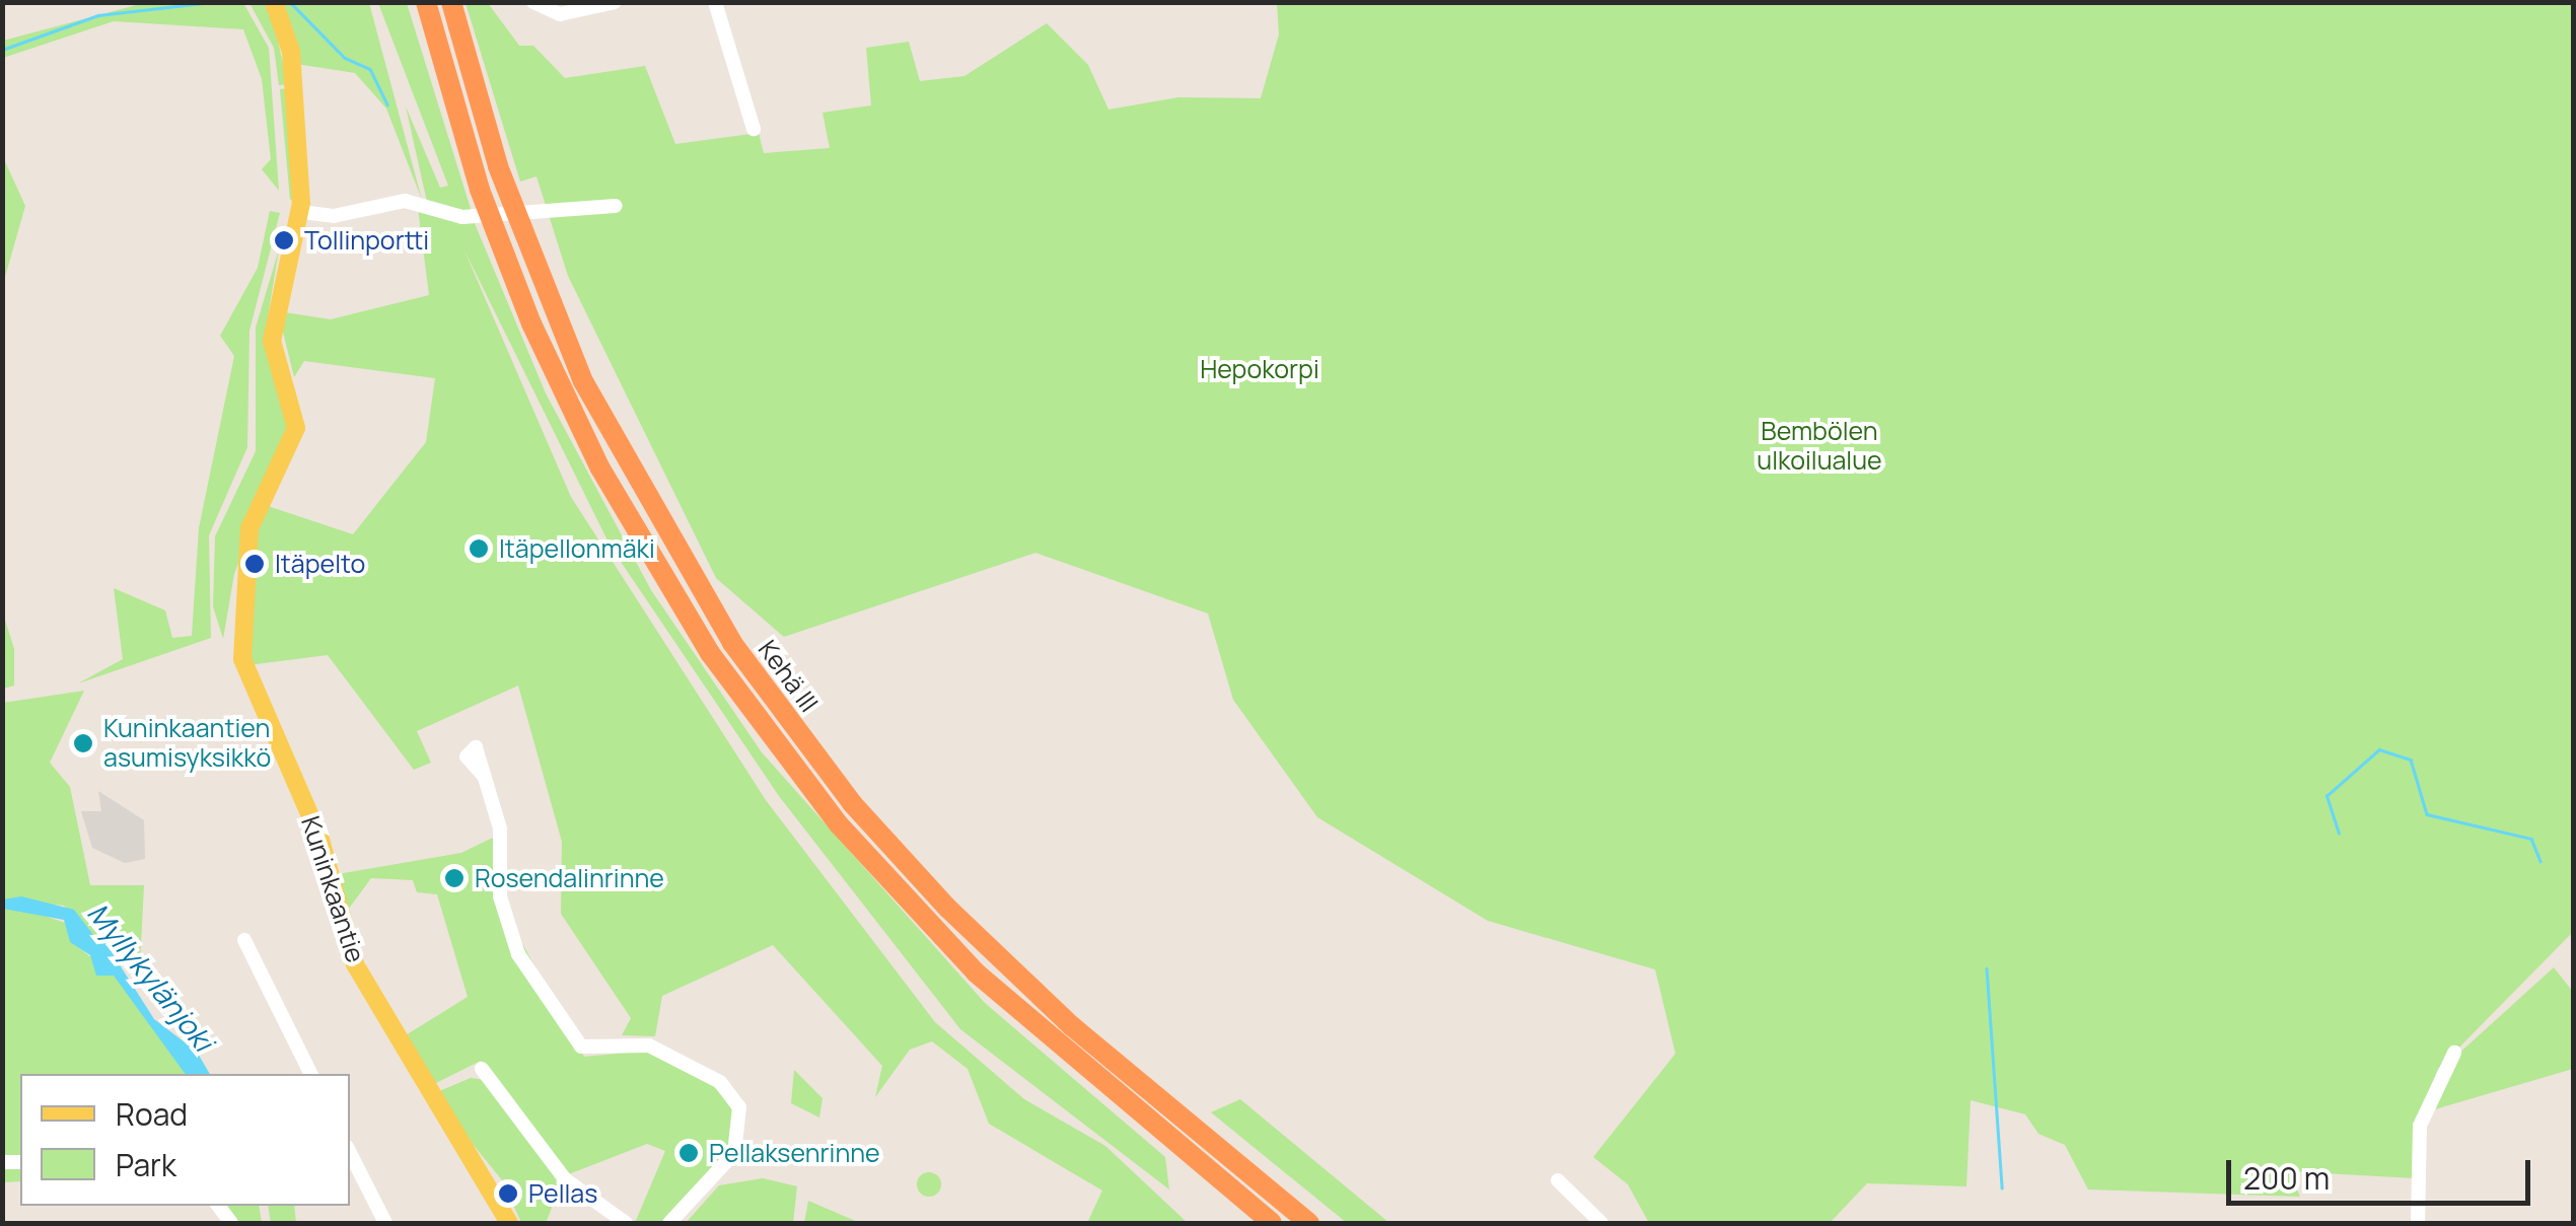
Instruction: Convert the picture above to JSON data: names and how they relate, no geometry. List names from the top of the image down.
{
  "streets": {
    "highway": ["Kehä III"],
    "main road": ["Kuninkaantie"]
  },
  "water": ["Myllykylänjoki"],
  "parks": ["Hepokorpi", "Bembölen ulkoilualue"],
  "places": [
    "Tollinportti",
    "Itäpellonmäki",
    "Itäpelto",
    "Kuninkaantien asumisyksikkö",
    "Rosendalinrinne",
    "Pellaksenrinne",
    "Pellas"
  ],
  "legend": ["Road", "Park"],
  "scale_bar": "200 m"
}
